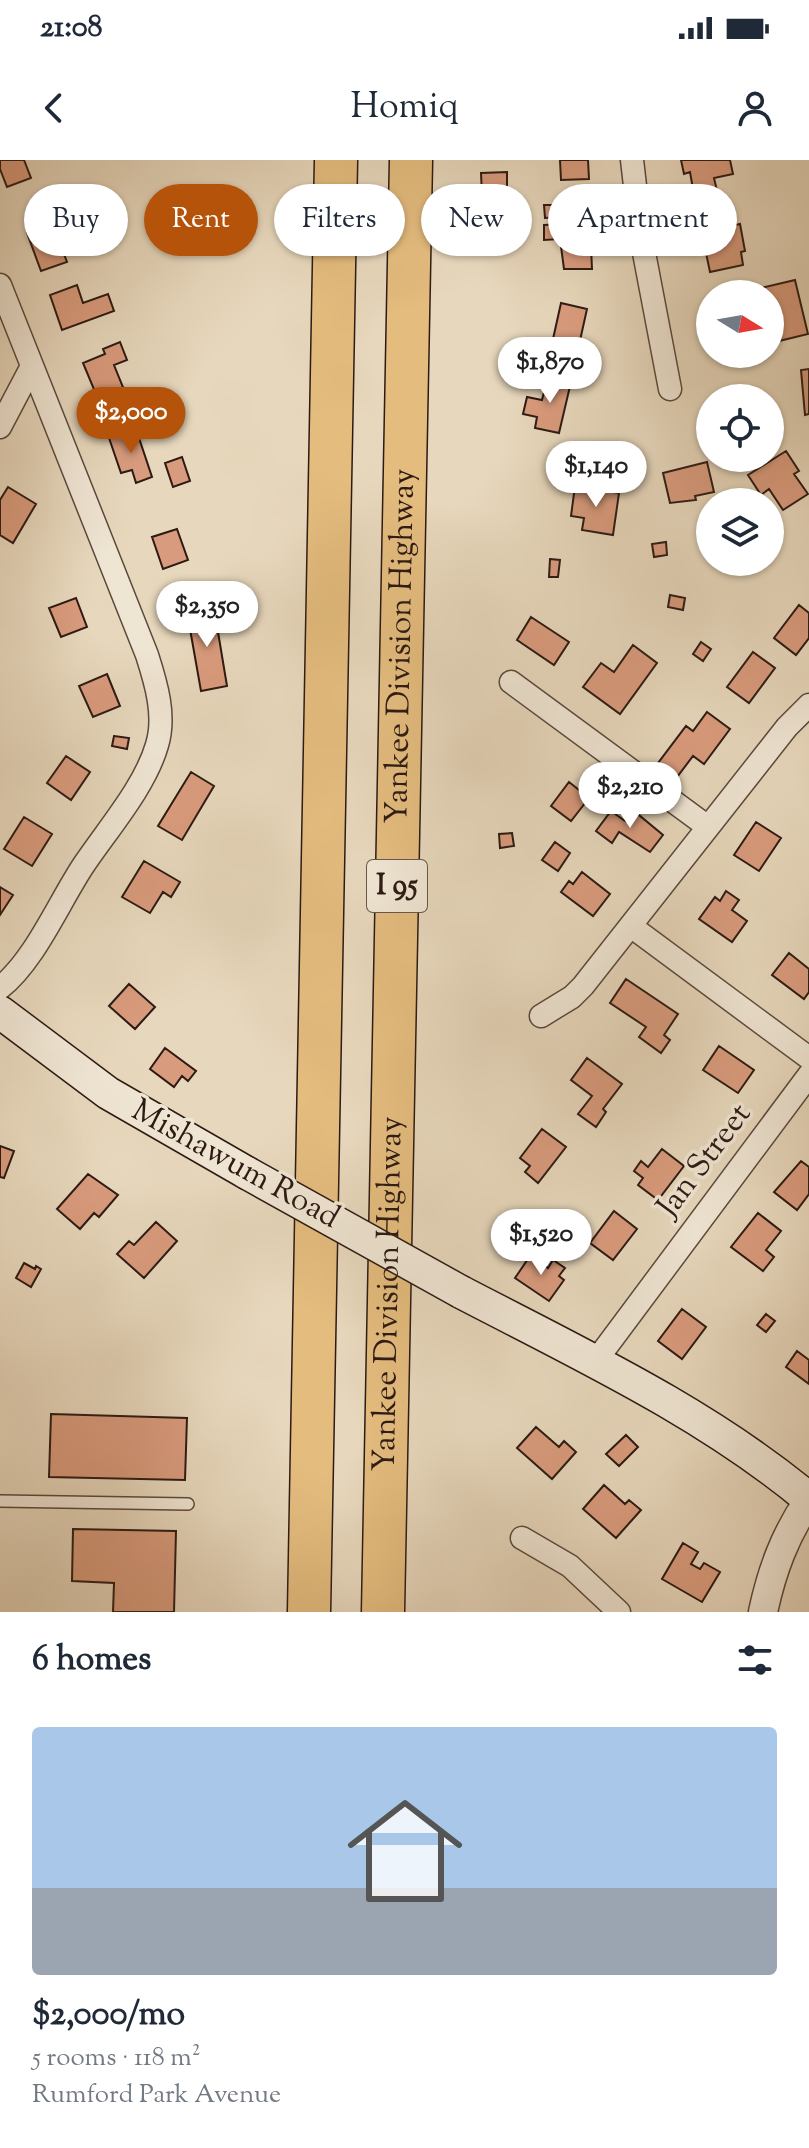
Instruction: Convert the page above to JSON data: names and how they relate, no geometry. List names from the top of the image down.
{
  "streets": {
    "highway": ["Yankee Division Highway", "I 95"],
    "main road": ["Mishawum Road"],
    "street": ["Jan Street"]
  },
  "crossings": [
    ["Jan Street", "Mishawum Road"]
  ],
  "north": "right",
  "page": {
    "status": "21:08",
    "header": "Homiq",
    "chip": [
      "Buy",
      "Rent",
      "Filters",
      "New",
      "Apartment"
    ],
    "price": [
      "$1,870",
      "$2,000",
      "$1,140",
      "$2,350",
      "$2,210",
      "$1,520"
    ],
    "heading": "6 homes",
    "list": [
      {
        "name": "$2,000/mo",
        "note": "5 rooms · 118 m² · Rumford Park Avenue"
      }
    ]
  }
}
